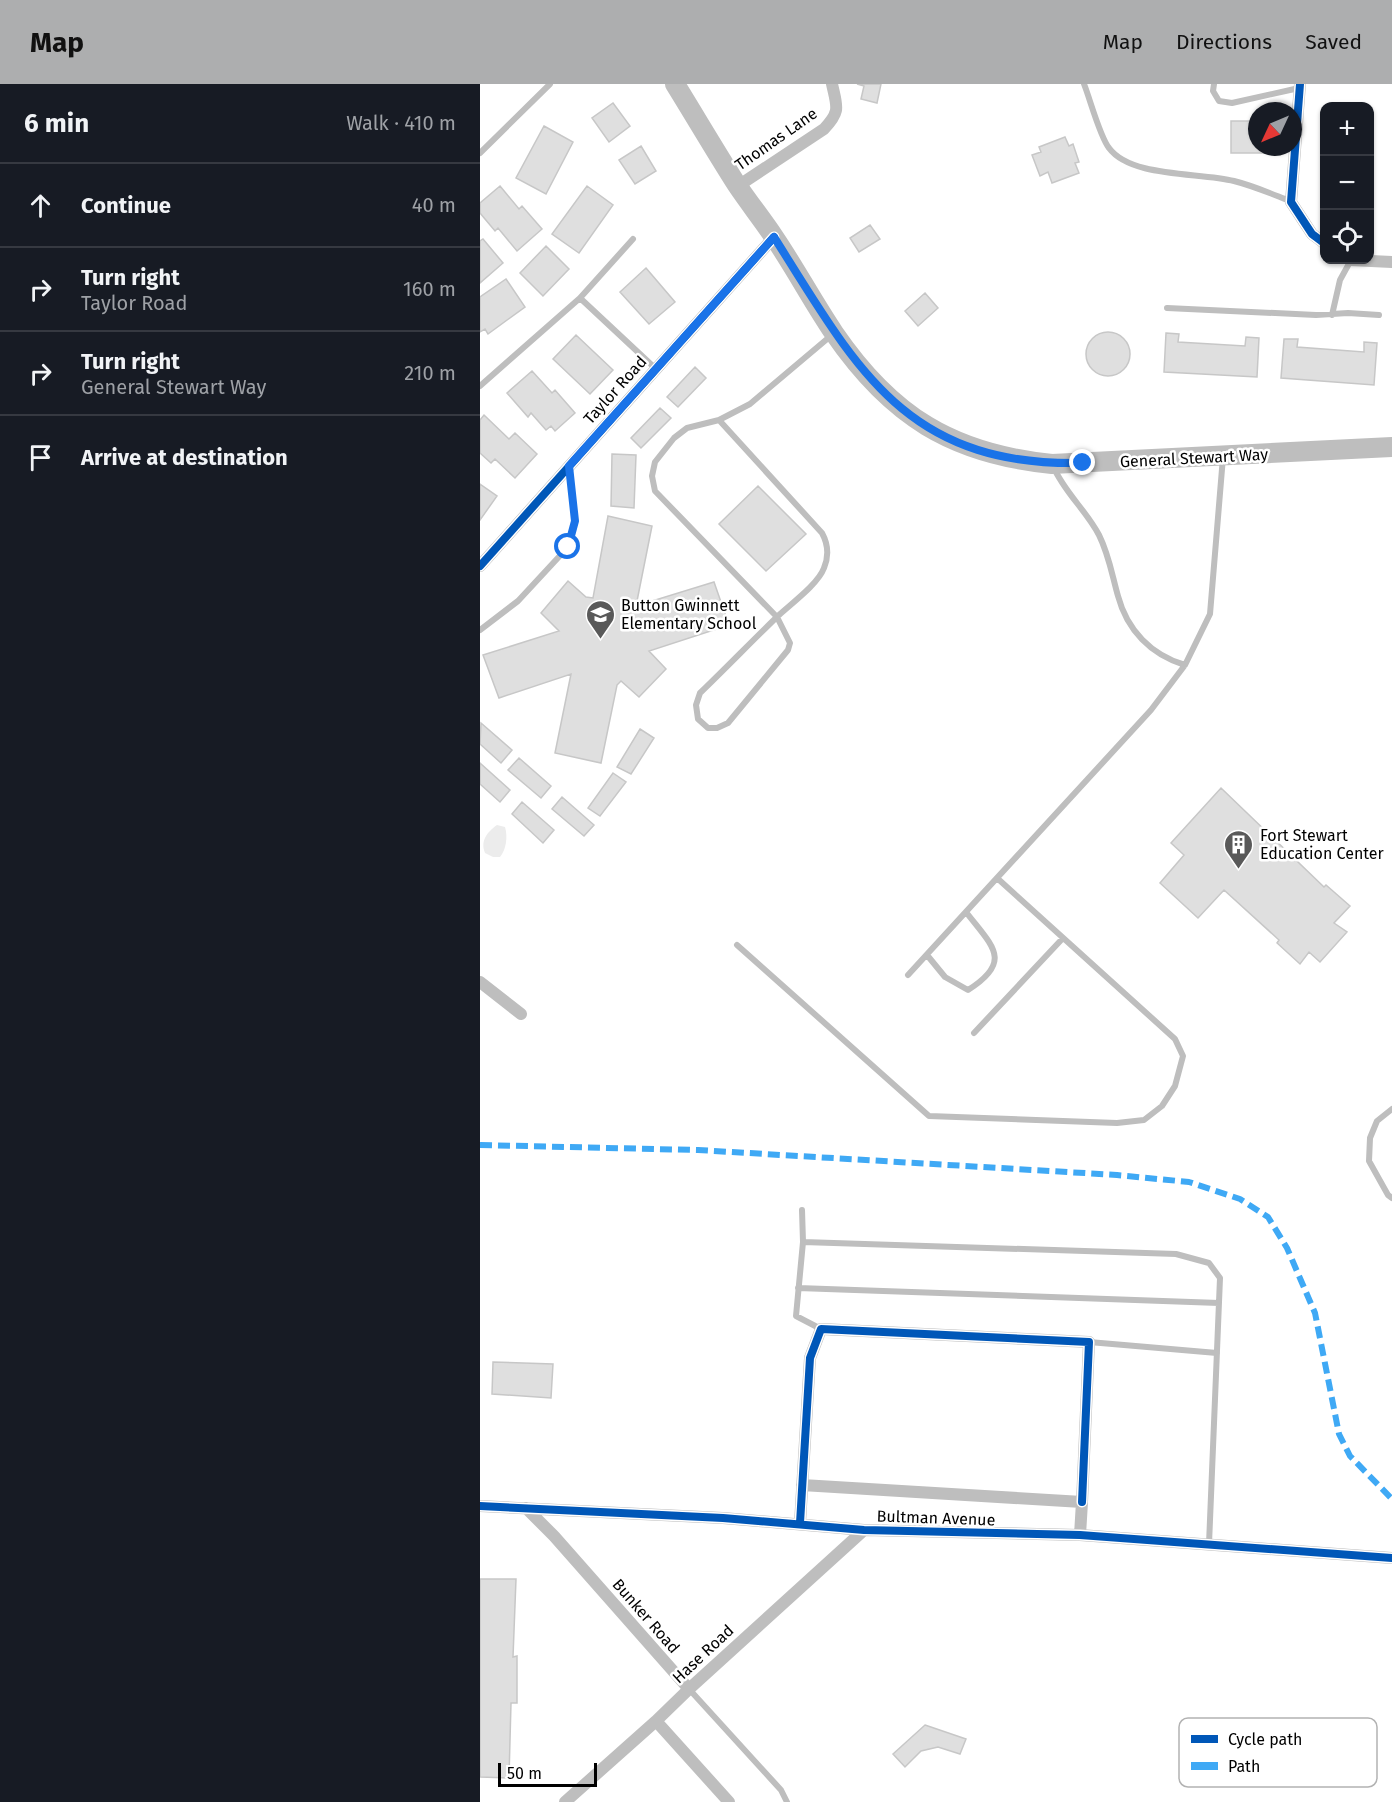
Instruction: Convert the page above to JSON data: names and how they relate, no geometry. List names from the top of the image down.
{
  "streets": {
    "main road": ["General Stewart Way"],
    "street": [
      "Thomas Lane",
      "Taylor Road",
      "Bultman Avenue",
      "Bunker Road",
      "Hase Road"
    ]
  },
  "crossings": [
    ["Thomas Lane", "General Stewart Way"],
    ["Taylor Road", "General Stewart Way"],
    ["Bultman Avenue", "Bunker Road"],
    ["Bultman Avenue", "Hase Road"],
    ["Bunker Road", "Hase Road"]
  ],
  "places": {
    "school or university": ["Button Gwinnett Elementary School"],
    "building": ["Fort Stewart Education Center"]
  },
  "legend": ["Cycle path", "Path"],
  "scale_bar": "50 m",
  "north": "bottom left",
  "page": {
    "header": "Map",
    "nav": ["Map", "Directions", "Saved"],
    "heading": ["6 min", "Walk · 410 m"],
    "map_buttons": ["+", "−"],
    "list": [
      ["Continue", "40 m"],
      ["Turn right", "Taylor Road", "160 m"],
      ["Turn right", "General Stewart Way", "210 m"],
      "Arrive at destination"
    ],
    "scale": "50 m"
  }
}
